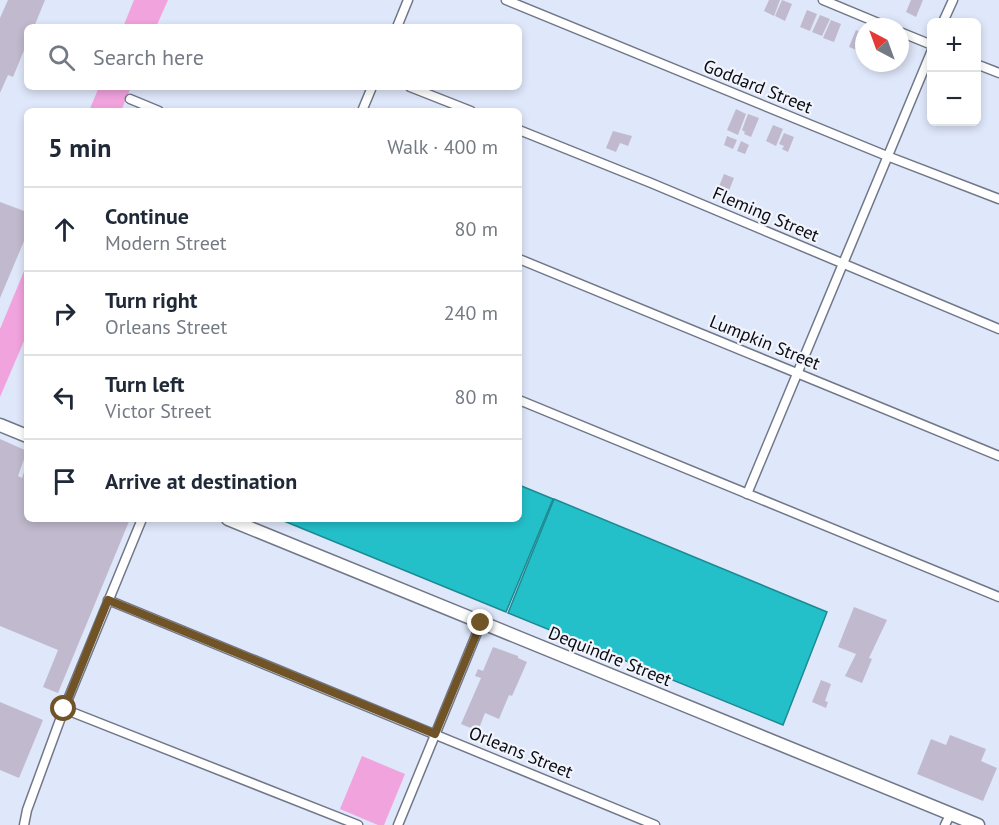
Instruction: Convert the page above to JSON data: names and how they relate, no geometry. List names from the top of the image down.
{
  "streets": {
    "street": [
      "Goddard Street",
      "Fleming Street",
      "Lumpkin Street",
      "Dequindre Street",
      "Orleans Street"
    ]
  },
  "north": "top left",
  "page": {
    "map_buttons": ["+", "−"],
    "search": "Search here",
    "heading": ["5 min", "Walk · 400 m"],
    "list": [
      ["Continue", "Modern Street", "80 m"],
      ["Turn right", "Orleans Street", "240 m"],
      ["Turn left", "Victor Street", "80 m"],
      "Arrive at destination"
    ]
  }
}
